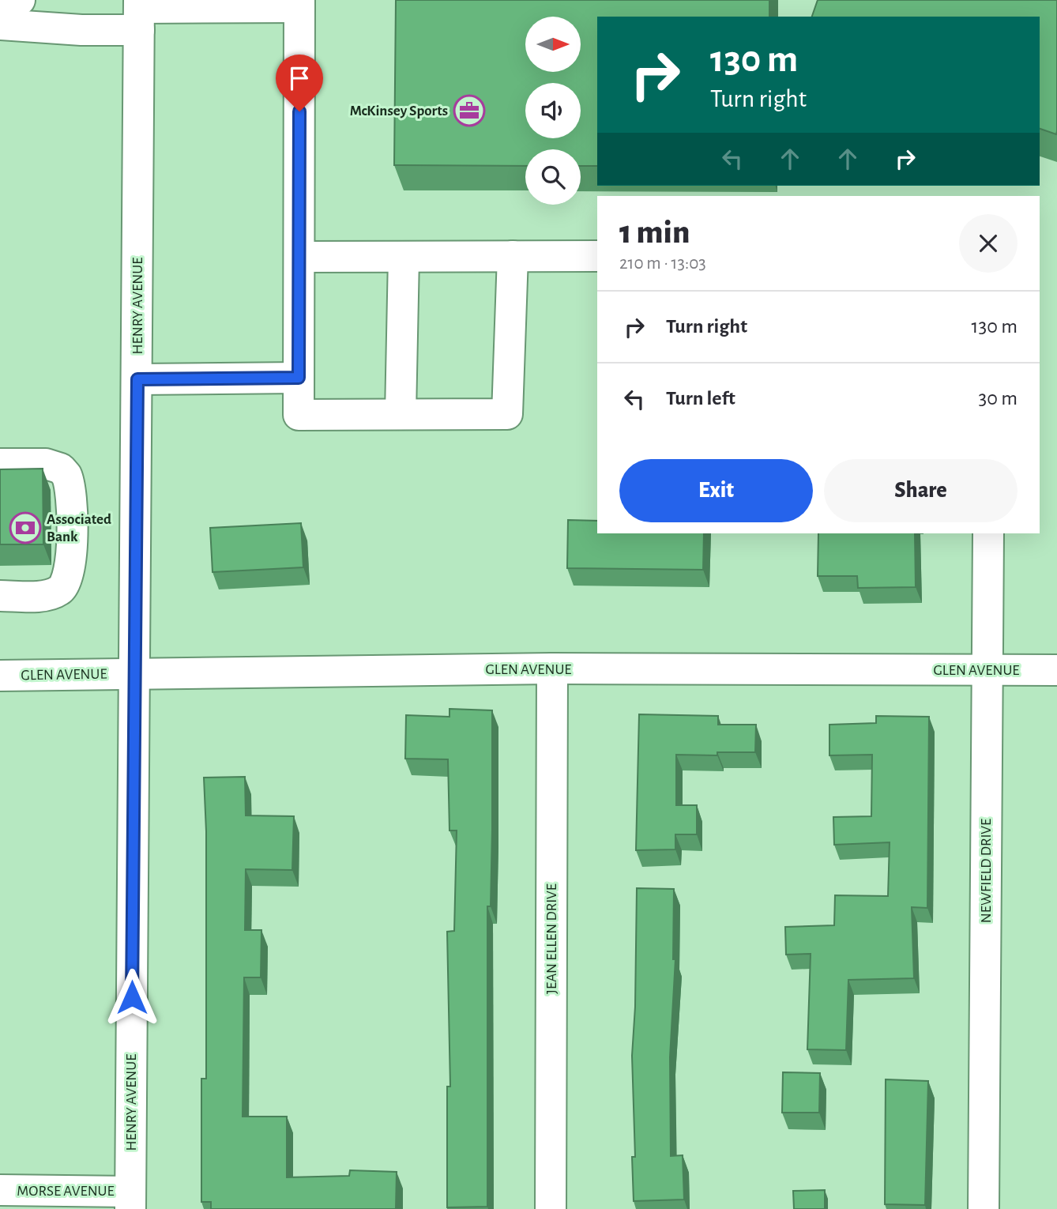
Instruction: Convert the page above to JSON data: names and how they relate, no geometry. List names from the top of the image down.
{
  "streets": {
    "street": [
      "HENRY AVENUE",
      "GLEN AVENUE",
      "NEWFIELD DRIVE",
      "JEAN ELLEN DRIVE",
      "MORSE AVENUE"
    ]
  },
  "crossings": [
    ["HENRY AVENUE", "GLEN AVENUE"],
    ["HENRY AVENUE", "MORSE AVENUE"],
    ["GLEN AVENUE", "NEWFIELD DRIVE"],
    ["GLEN AVENUE", "JEAN ELLEN DRIVE"]
  ],
  "places": {
    "office": ["McKinsey Sports"],
    "bank": ["Associated Bank"]
  },
  "north": "right",
  "page": {
    "turn": ["130 m", "Turn right"],
    "heading": ["1 min", "210 m · 13:03"],
    "list": [
      {
        "name": "Turn right",
        "value": "130 m"
      },
      {
        "name": "Turn left",
        "value": "30 m"
      }
    ],
    "buttons": ["Exit", "Share"]
  }
}
